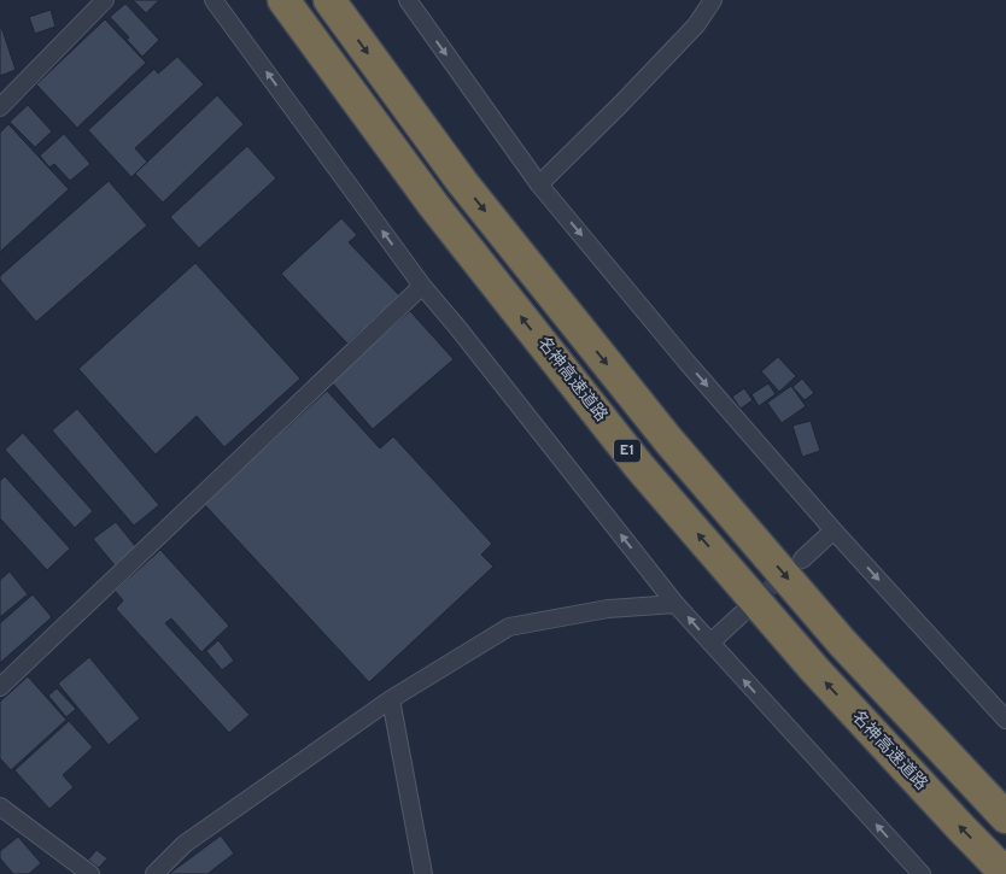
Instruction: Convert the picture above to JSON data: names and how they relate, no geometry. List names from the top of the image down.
{
  "streets": {
    "highway": ["名神高速道路", "E1"]
  }
}
